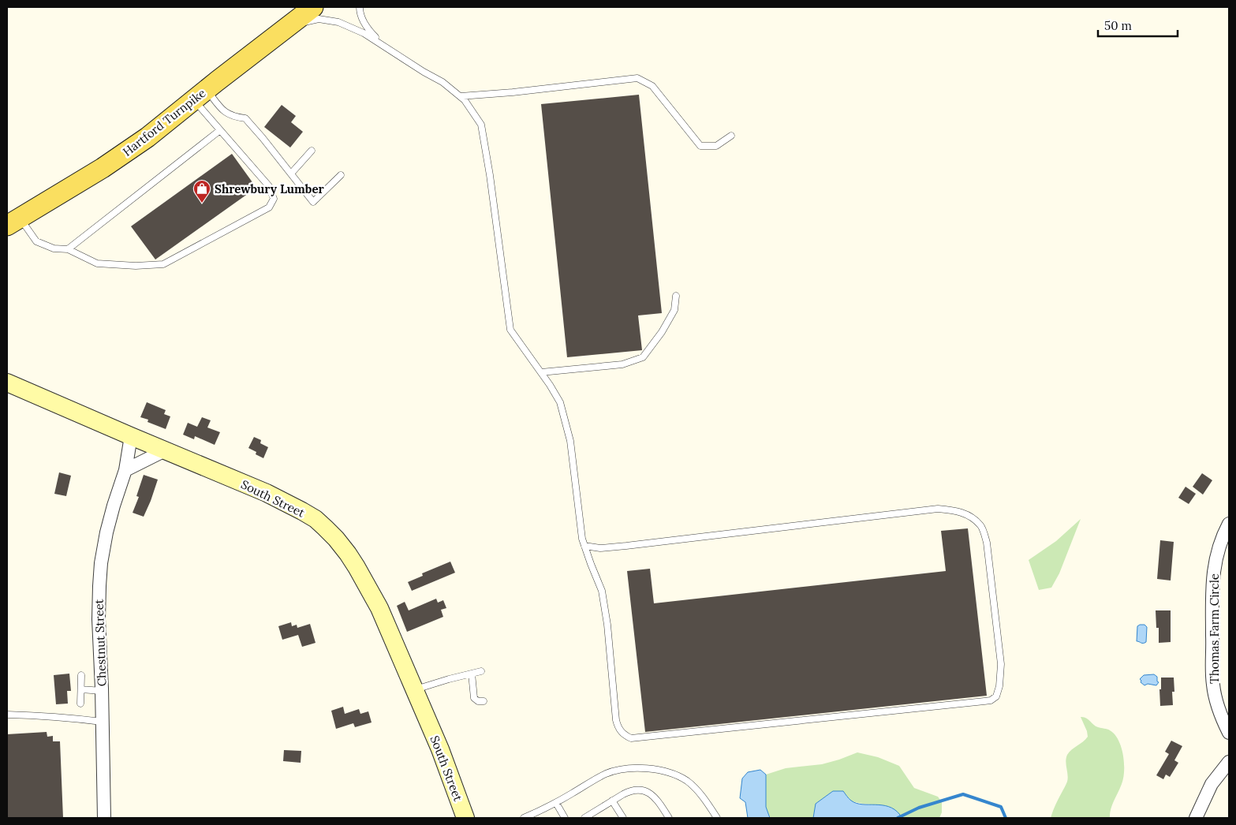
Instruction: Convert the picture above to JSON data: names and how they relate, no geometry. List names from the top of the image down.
{
  "streets": {
    "main road": ["Hartford Turnpike"],
    "street": ["South Street", "Thomas Farm Circle", "Chestnut Street"]
  },
  "crossings": [
    ["South Street", "Chestnut Street"]
  ],
  "places": {
    "shop": ["Shrewbury Lumber"]
  },
  "scale_bar": "50 m"
}
